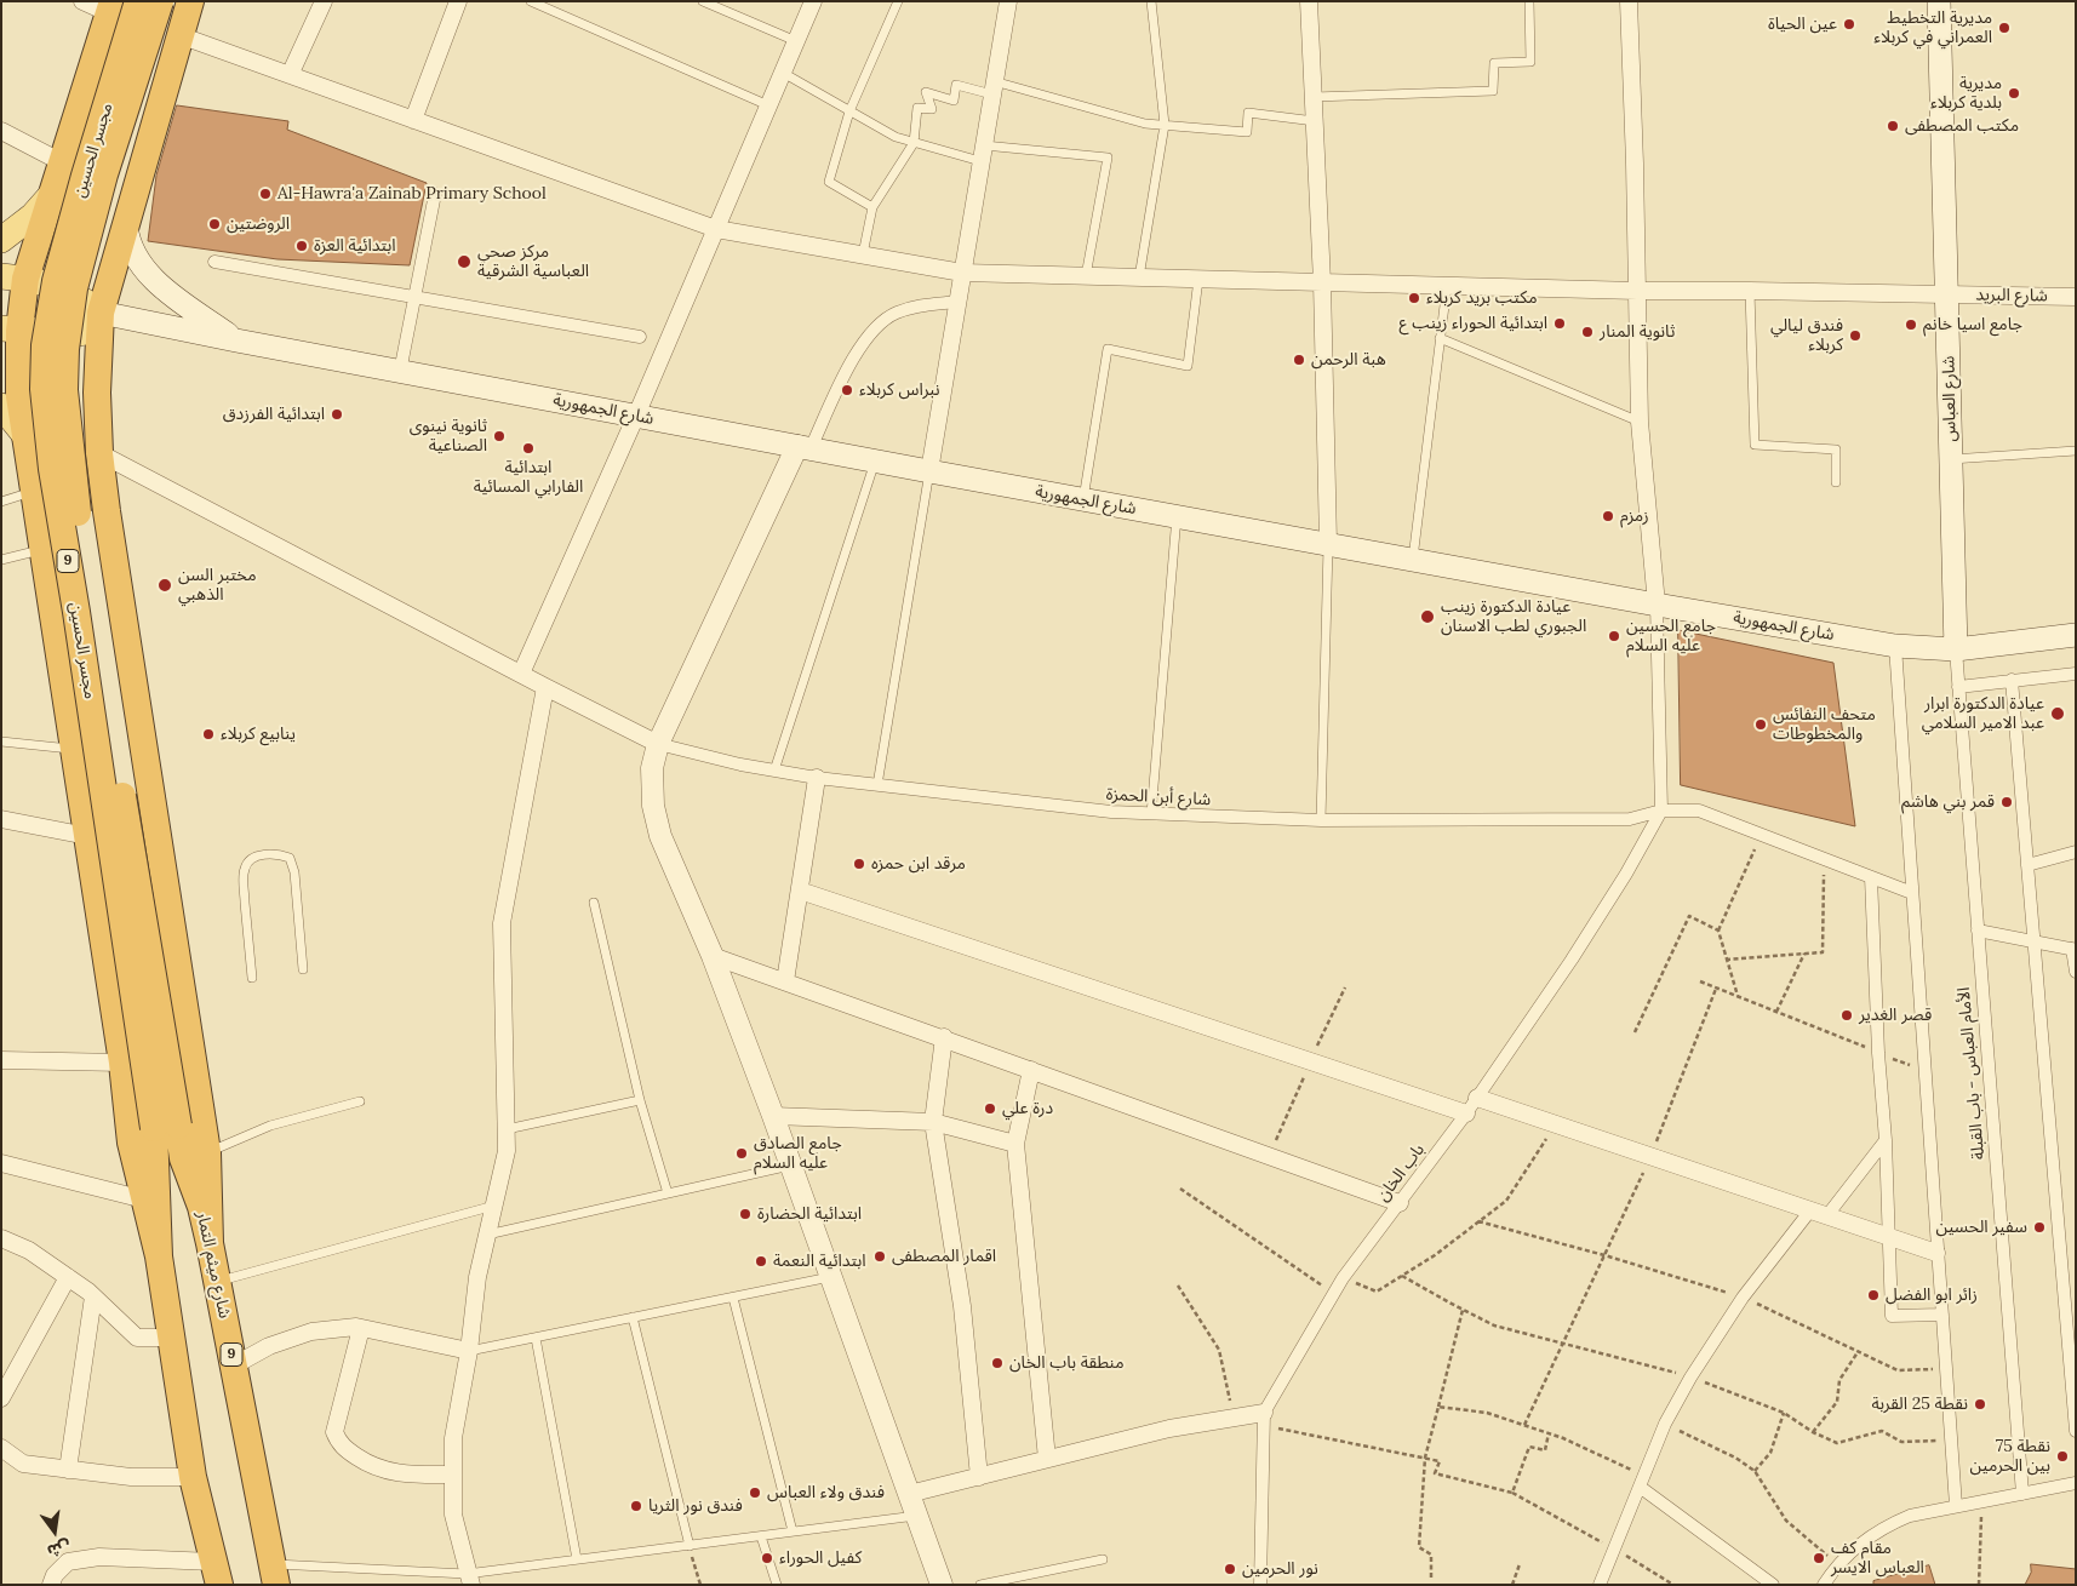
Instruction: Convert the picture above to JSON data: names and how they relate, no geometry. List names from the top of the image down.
{
  "streets": {
    "highway": ["مجسر الحسين", "9", "شارع ميثم التمار"],
    "main road": ["شارع العباس", "شارع الجمهورية"],
    "street": [
      "شارع البريد",
      "شارع أبن الحمزة",
      "الأمام العباس - باب القبلة",
      "باب الخان"
    ]
  },
  "crossings": [
    ["مجسر الحسين", "9"],
    ["مجسر الحسين", "شارع ميثم التمار"],
    ["شارع البريد", "شارع العباس"],
    ["شارع العباس", "شارع الجمهورية"],
    ["شارع العباس", "الأمام العباس - باب القبلة"],
    ["شارع الجمهورية", "الأمام العباس - باب القبلة"],
    ["9", "شارع ميثم التمار"],
    ["شارع أبن الحمزة", "باب الخان"]
  ],
  "places": [
    "عين الحياة",
    "مديرية التخطيط العمراني في كربلاء",
    "مديرية بلدية كربلاء",
    "مكتب المصطفى",
    "Al-Hawra'a Zainab Primary School",
    "الروضتين",
    "ابتدائية العزة",
    "مركز صحي العباسية الشرقية",
    "مكتب بريد كربلاء",
    "ابتدائية الحوراء زينب ع",
    "جامع اسيا خانم",
    "ثانوية المنار",
    "فندق ليالي كربلاء",
    "هبة الرحمن",
    "نبراس كربلاء",
    "ابتدائية الفرزدق",
    "ثانوية نينوى الصناعية",
    "ابتدائية الفارابي المسائية",
    "زمزم",
    "مختبر السن الذهبي",
    "عيادة الدكتورة زينب الجبوري لطب الاسنان",
    "جامع الحسين عليه السلام",
    "عيادة الدكتورة ابرار عبد الامير السلامي",
    "متحف النفائس والمخطوطات",
    "ينابيع كربلاء",
    "قمر بني هاشم",
    "مرقد ابن حمزه",
    "قصر الغدير",
    "درة علي",
    "جامع الصادق عليه السلام",
    "ابتدائية الحضارة",
    "سفير الحسين",
    "اقمار المصطفى",
    "ابتدائية النعمة",
    "زائر ابو الفضل",
    "منطقة باب الخان",
    "نقطة 25 القربة",
    "نقطة 75 بين الحرمين",
    "فندق ولاء العباس",
    "فندق نور الثريا",
    "كفيل الحوراء",
    "مقام كف العباس الايسر",
    "نور الحرمين"
  ],
  "north": "bottom"
}
